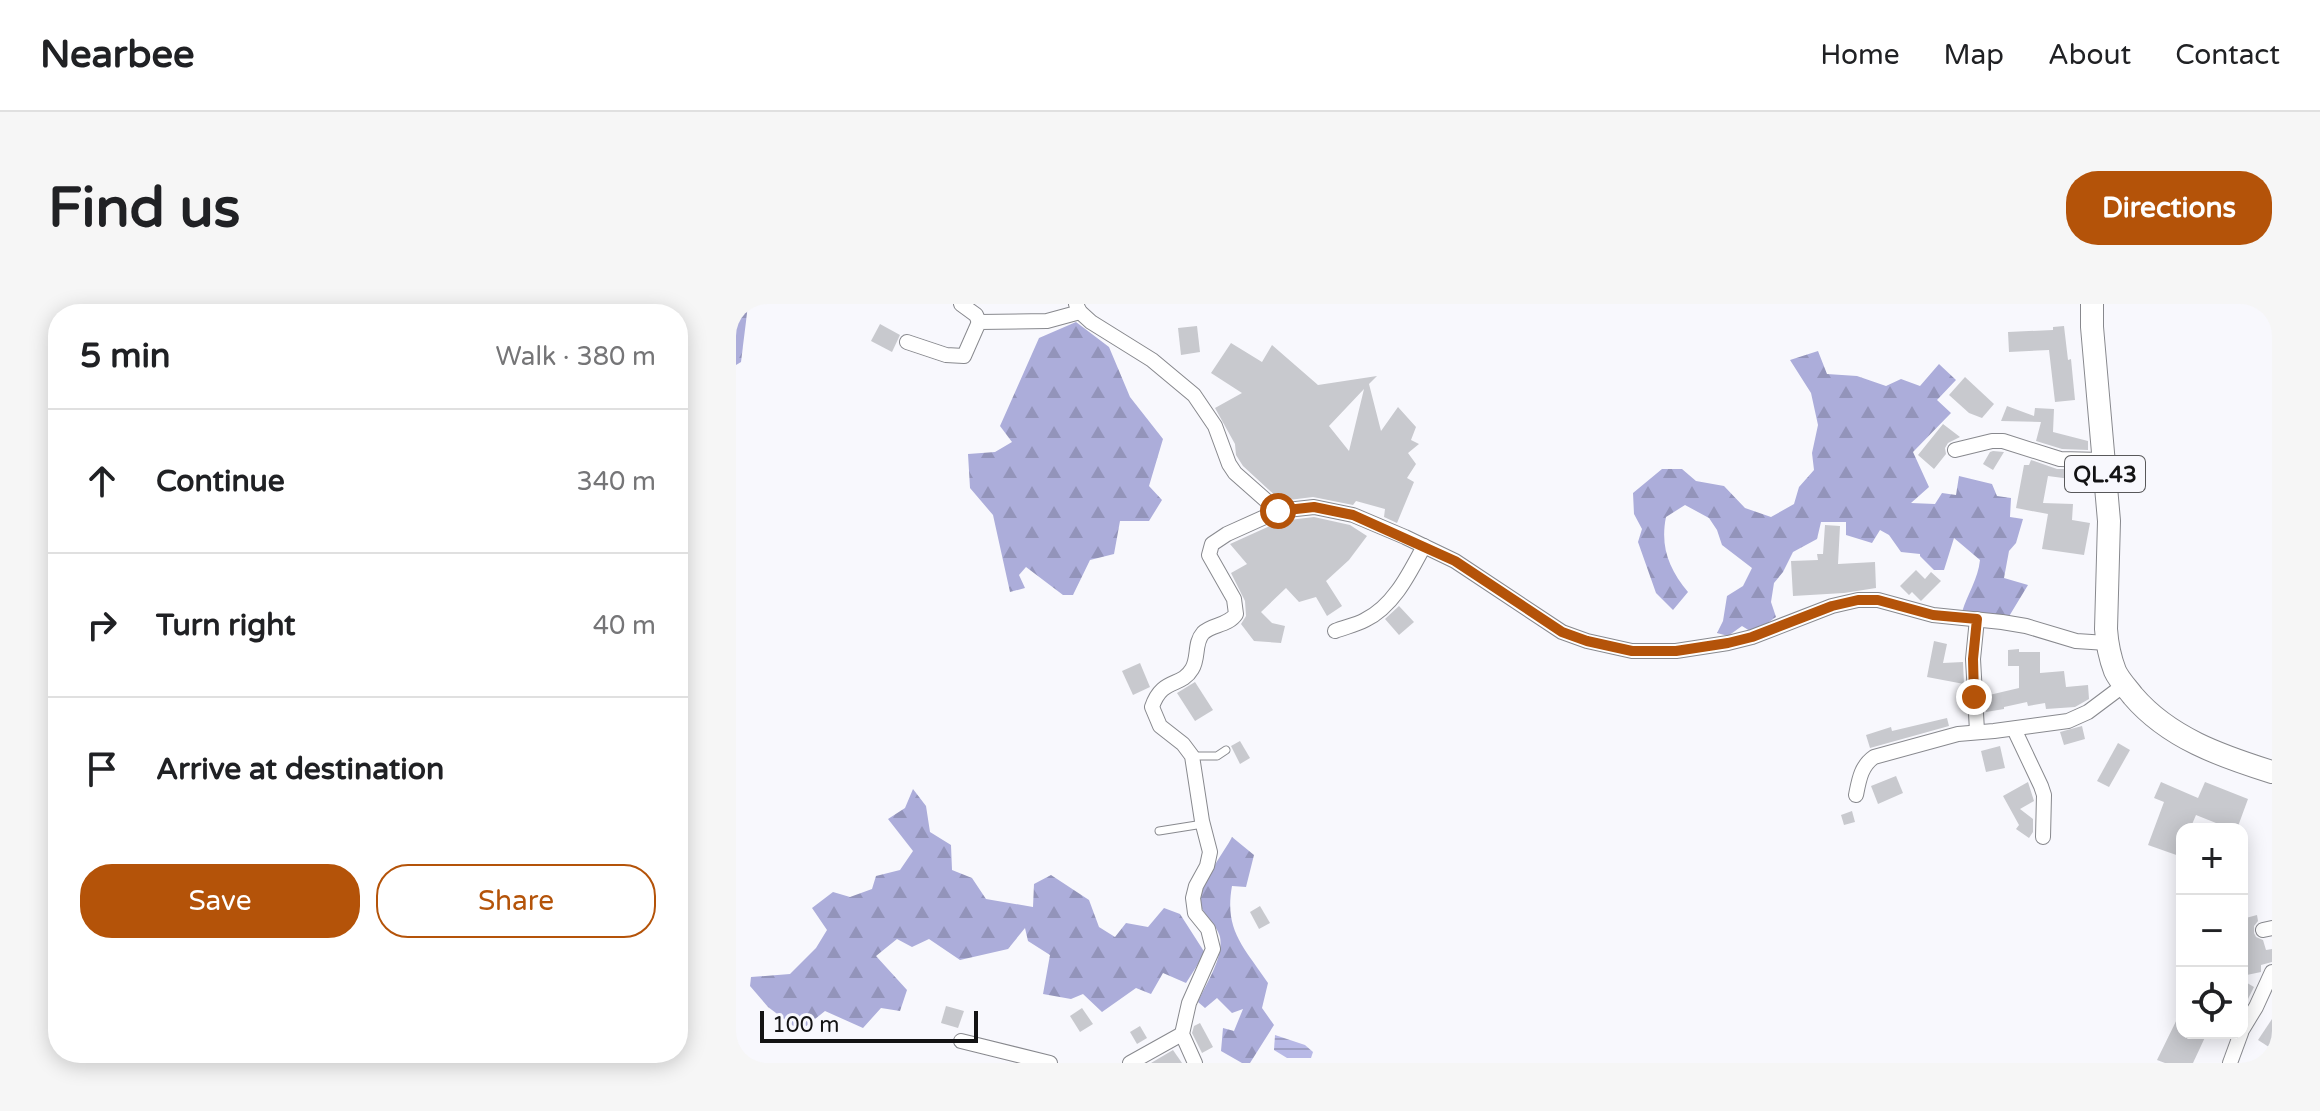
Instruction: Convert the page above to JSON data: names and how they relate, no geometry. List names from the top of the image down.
{
  "streets": {
    "highway": ["QL.43"]
  },
  "scale_bar": "100 m",
  "page": {
    "header": "Nearbee",
    "nav": [
      "Home",
      "Map",
      "About",
      "Contact"
    ],
    "buttons": [
      "Directions",
      ["Save", "Share"]
    ],
    "title": "Find us",
    "heading": ["5 min", "Walk · 380 m"],
    "list": [
      ["Continue", "340 m"],
      ["Turn right", "40 m"],
      "Arrive at destination"
    ],
    "map_buttons": ["+", "−"],
    "scale": "100 m"
  }
}
